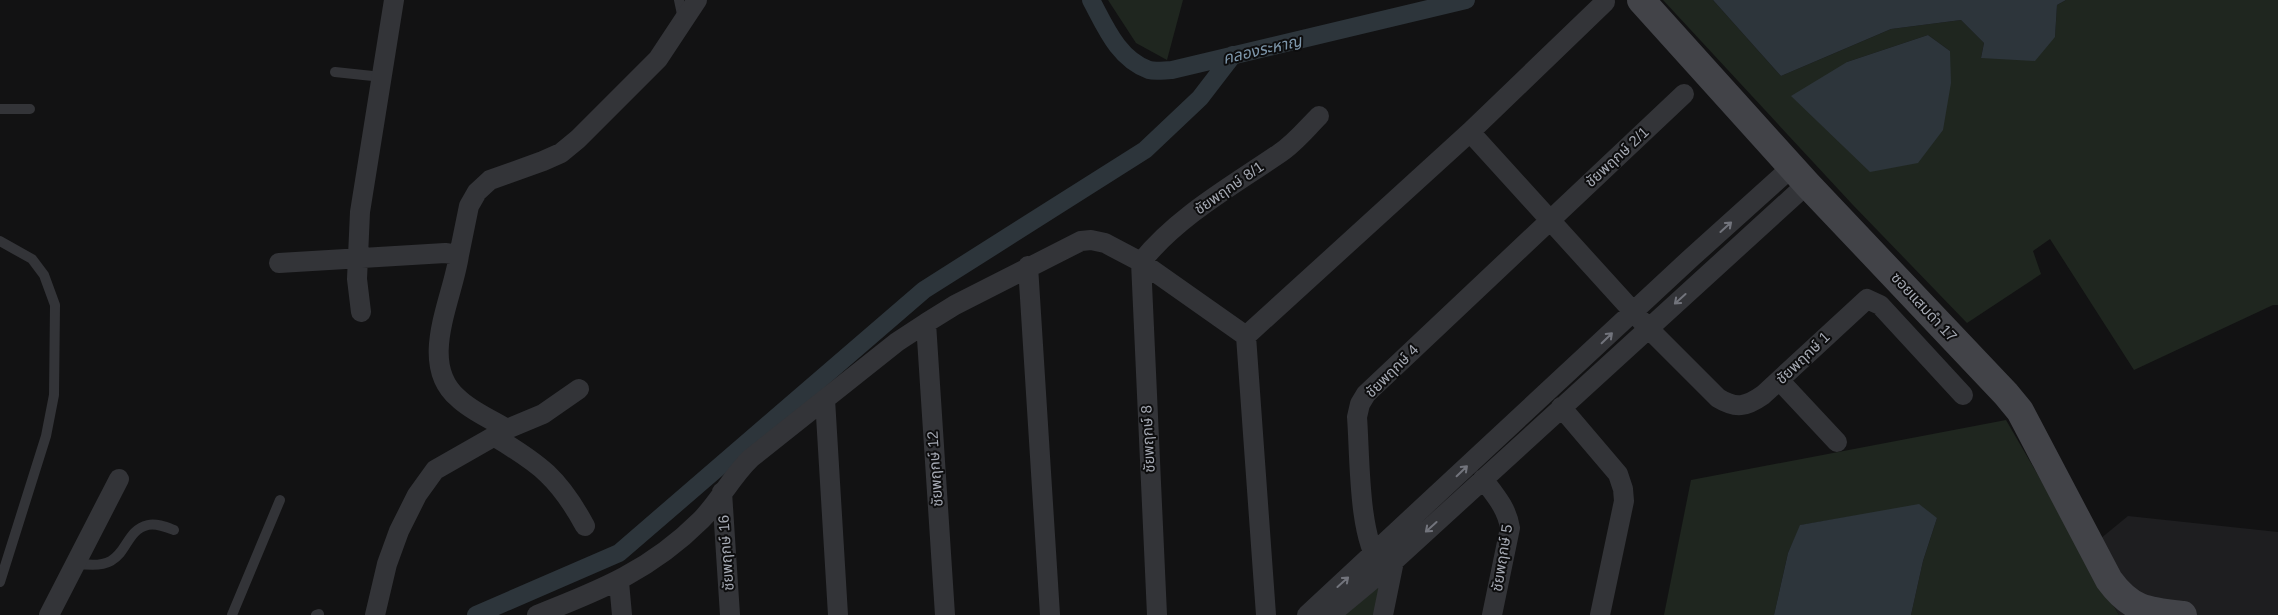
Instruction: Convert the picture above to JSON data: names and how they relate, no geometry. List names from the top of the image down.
{
  "streets": {
    "street": [
      "ชัยพฤกษ์ 2/1",
      "ชัยพฤกษ์ 8/1",
      "ซอยแสมดำ 17",
      "ชัยพฤกษ์ 1",
      "ชัยพฤกษ์ 4",
      "ชัยพฤกษ์ 8",
      "ชัยพฤกษ์ 12",
      "ชัยพฤกษ์ 16",
      "ชัยพฤกษ์ 5"
    ]
  },
  "crossings": [
    ["ชัยพฤกษ์ 2/1", "ชัยพฤกษ์ 1"],
    ["ชัยพฤกษ์ 2/1", "ชัยพฤกษ์ 4"],
    ["ชัยพฤกษ์ 8/1", "ชัยพฤกษ์ 8"],
    ["ชัยพฤกษ์ 1", "ชัยพฤกษ์ 4"]
  ],
  "water": ["คลองระหาญ"]
}
